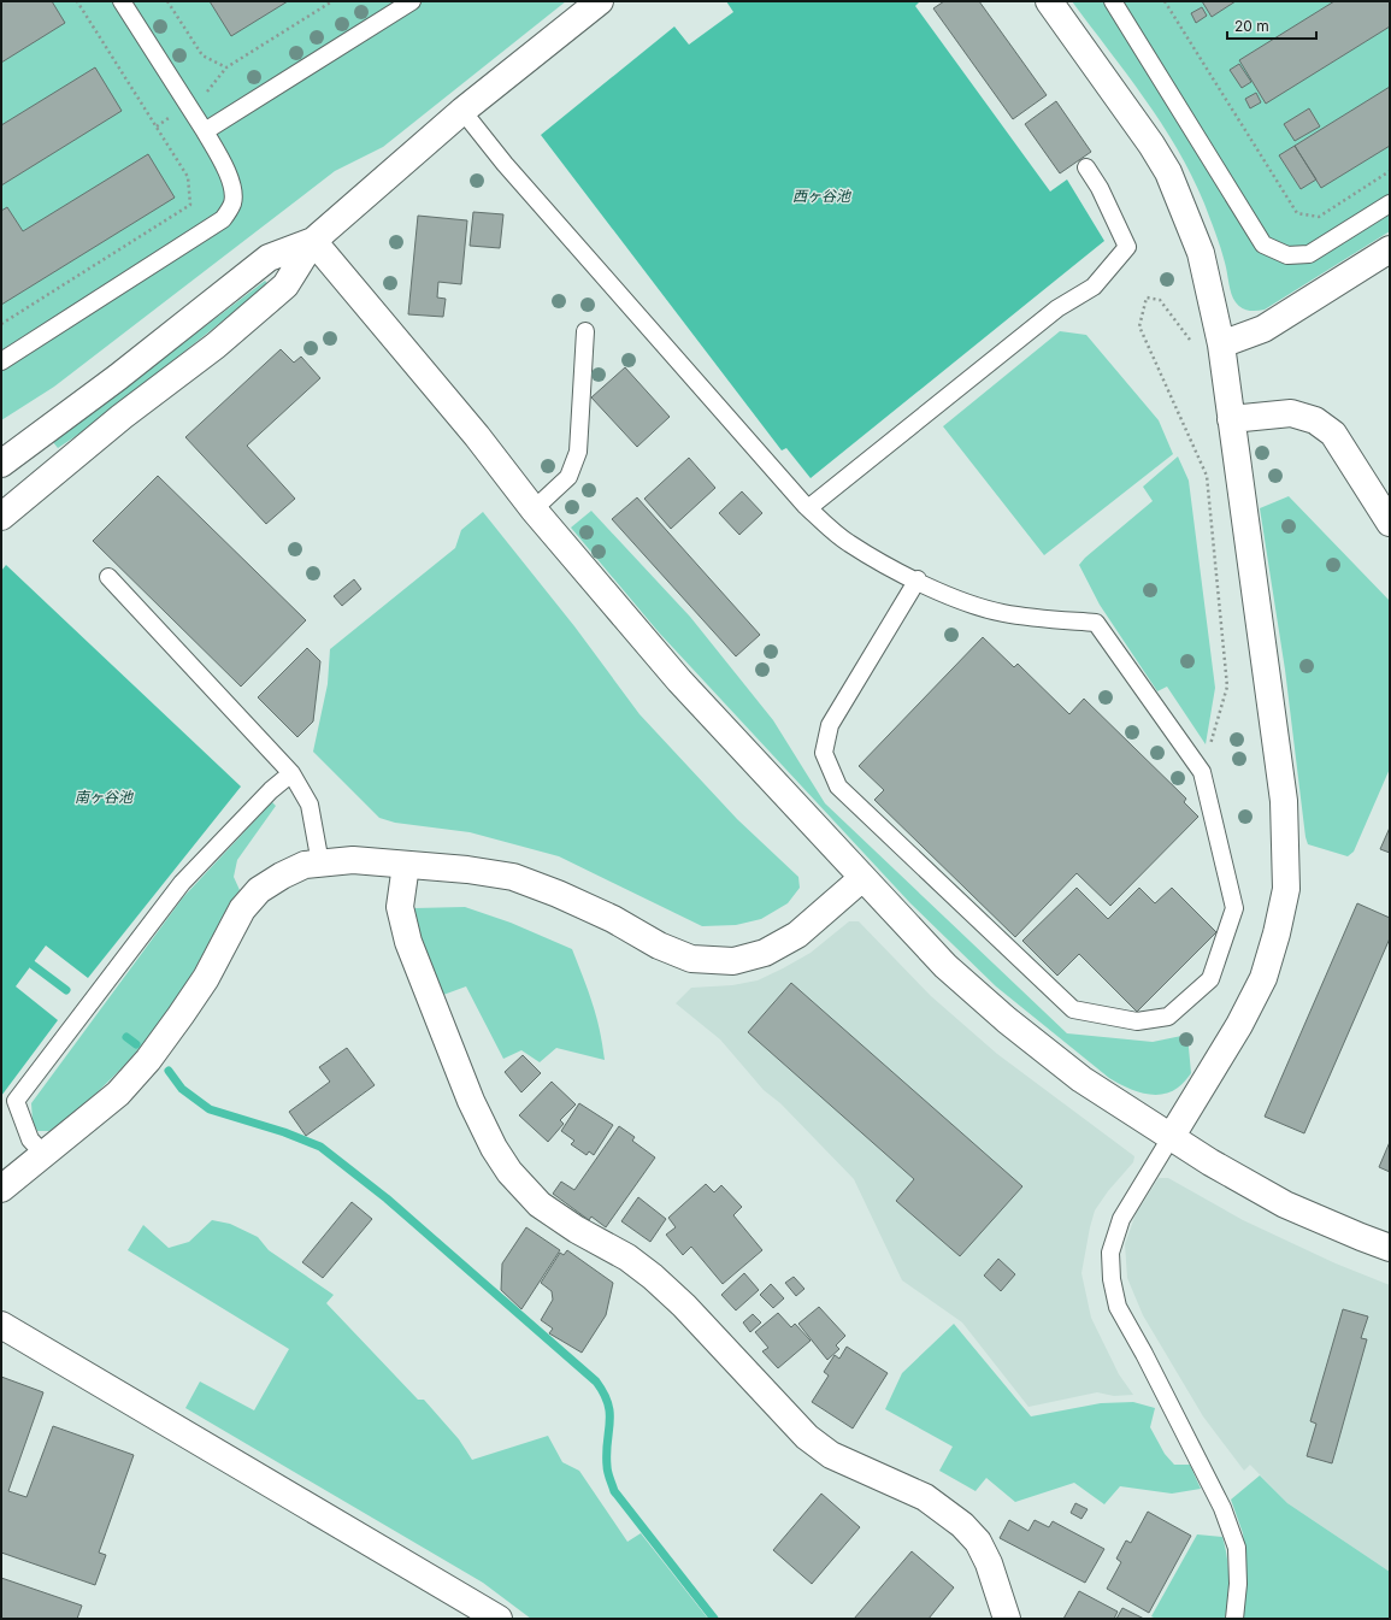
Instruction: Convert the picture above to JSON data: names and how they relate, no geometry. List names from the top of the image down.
{
  "water": ["西ヶ谷池", "南ヶ谷池"],
  "scale_bar": "20 m"
}
